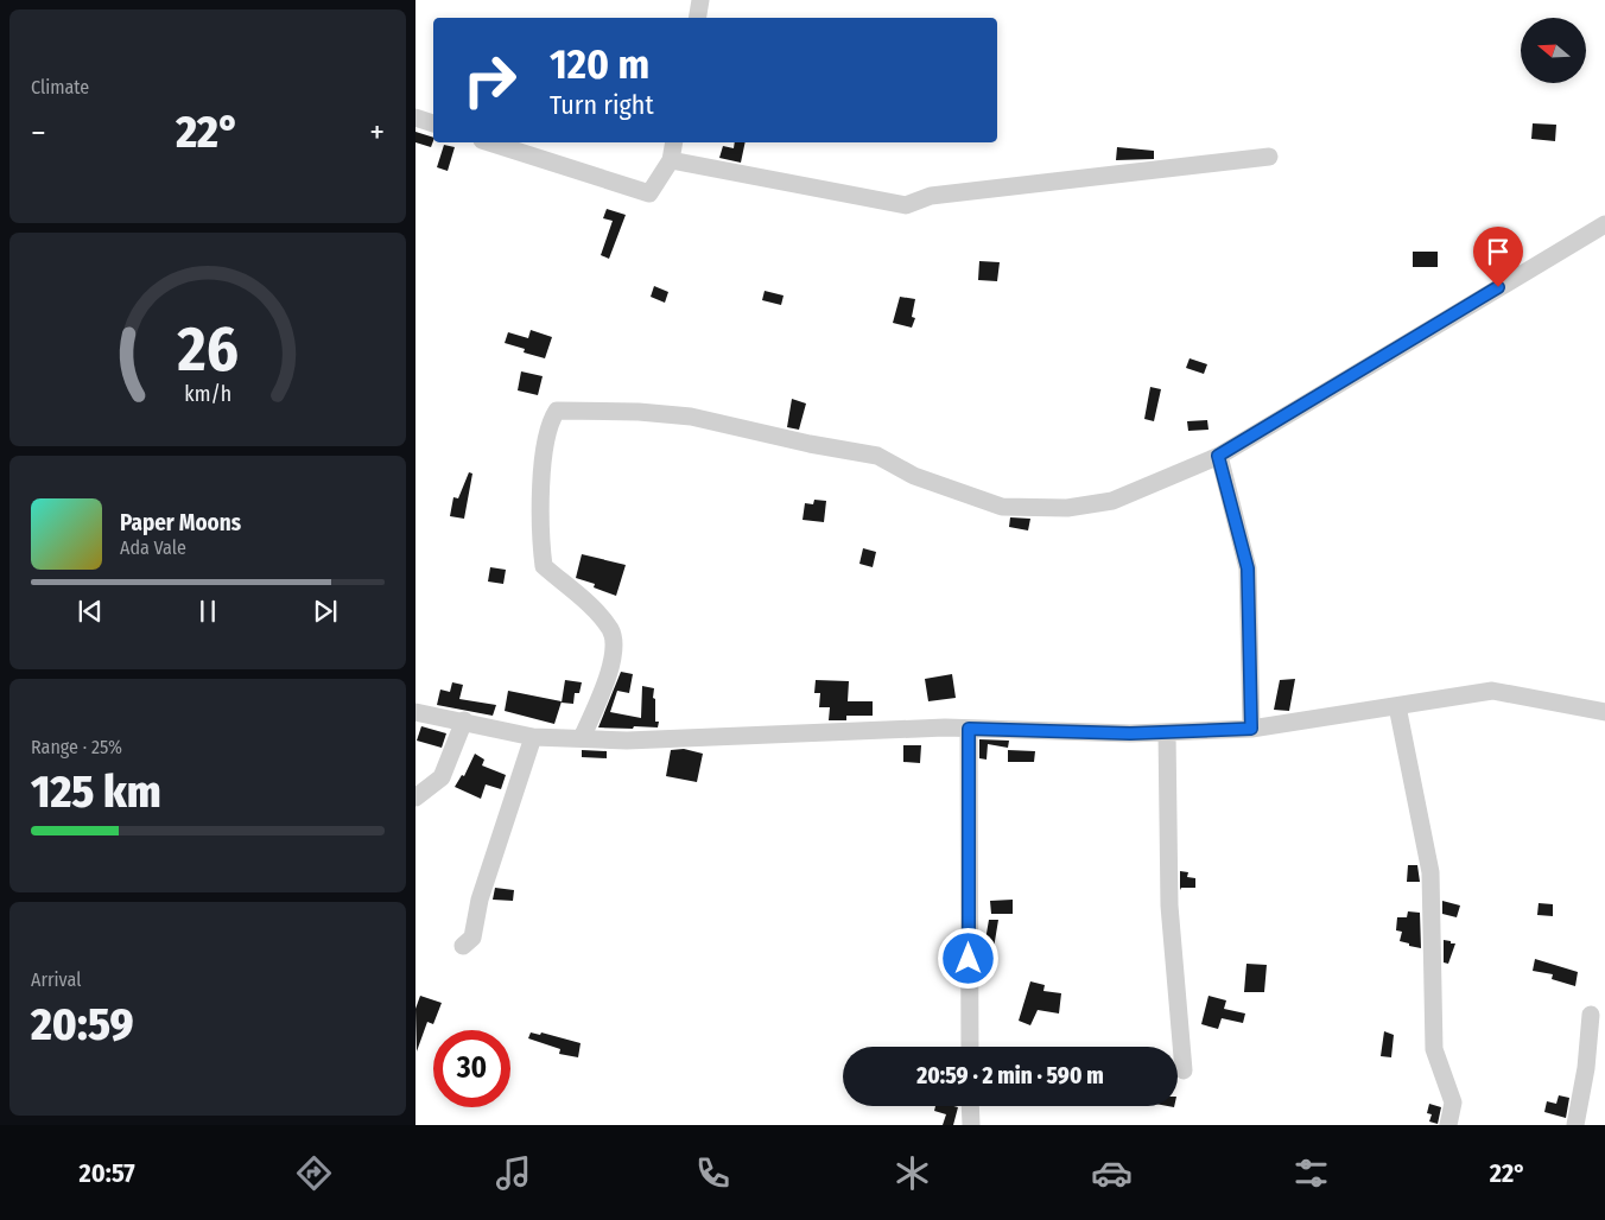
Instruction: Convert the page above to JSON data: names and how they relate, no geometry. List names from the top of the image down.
{
  "north": "left",
  "page": {
    "tile": [
      "Climate",
      ["Range · 25%", "125 km"],
      ["Arrival", "20:59"]
    ],
    "turn": ["120 m", "Turn right"],
    "heat": ["−", "22°", "+"],
    "song": ["Paper Moons", "Ada Vale"],
    "limit": "30",
    "trip": "20:59 · 2 min · 590 m",
    "tabs": ["20:57", "22°"],
    "gauge": ["26", "km/h"]
  }
}
